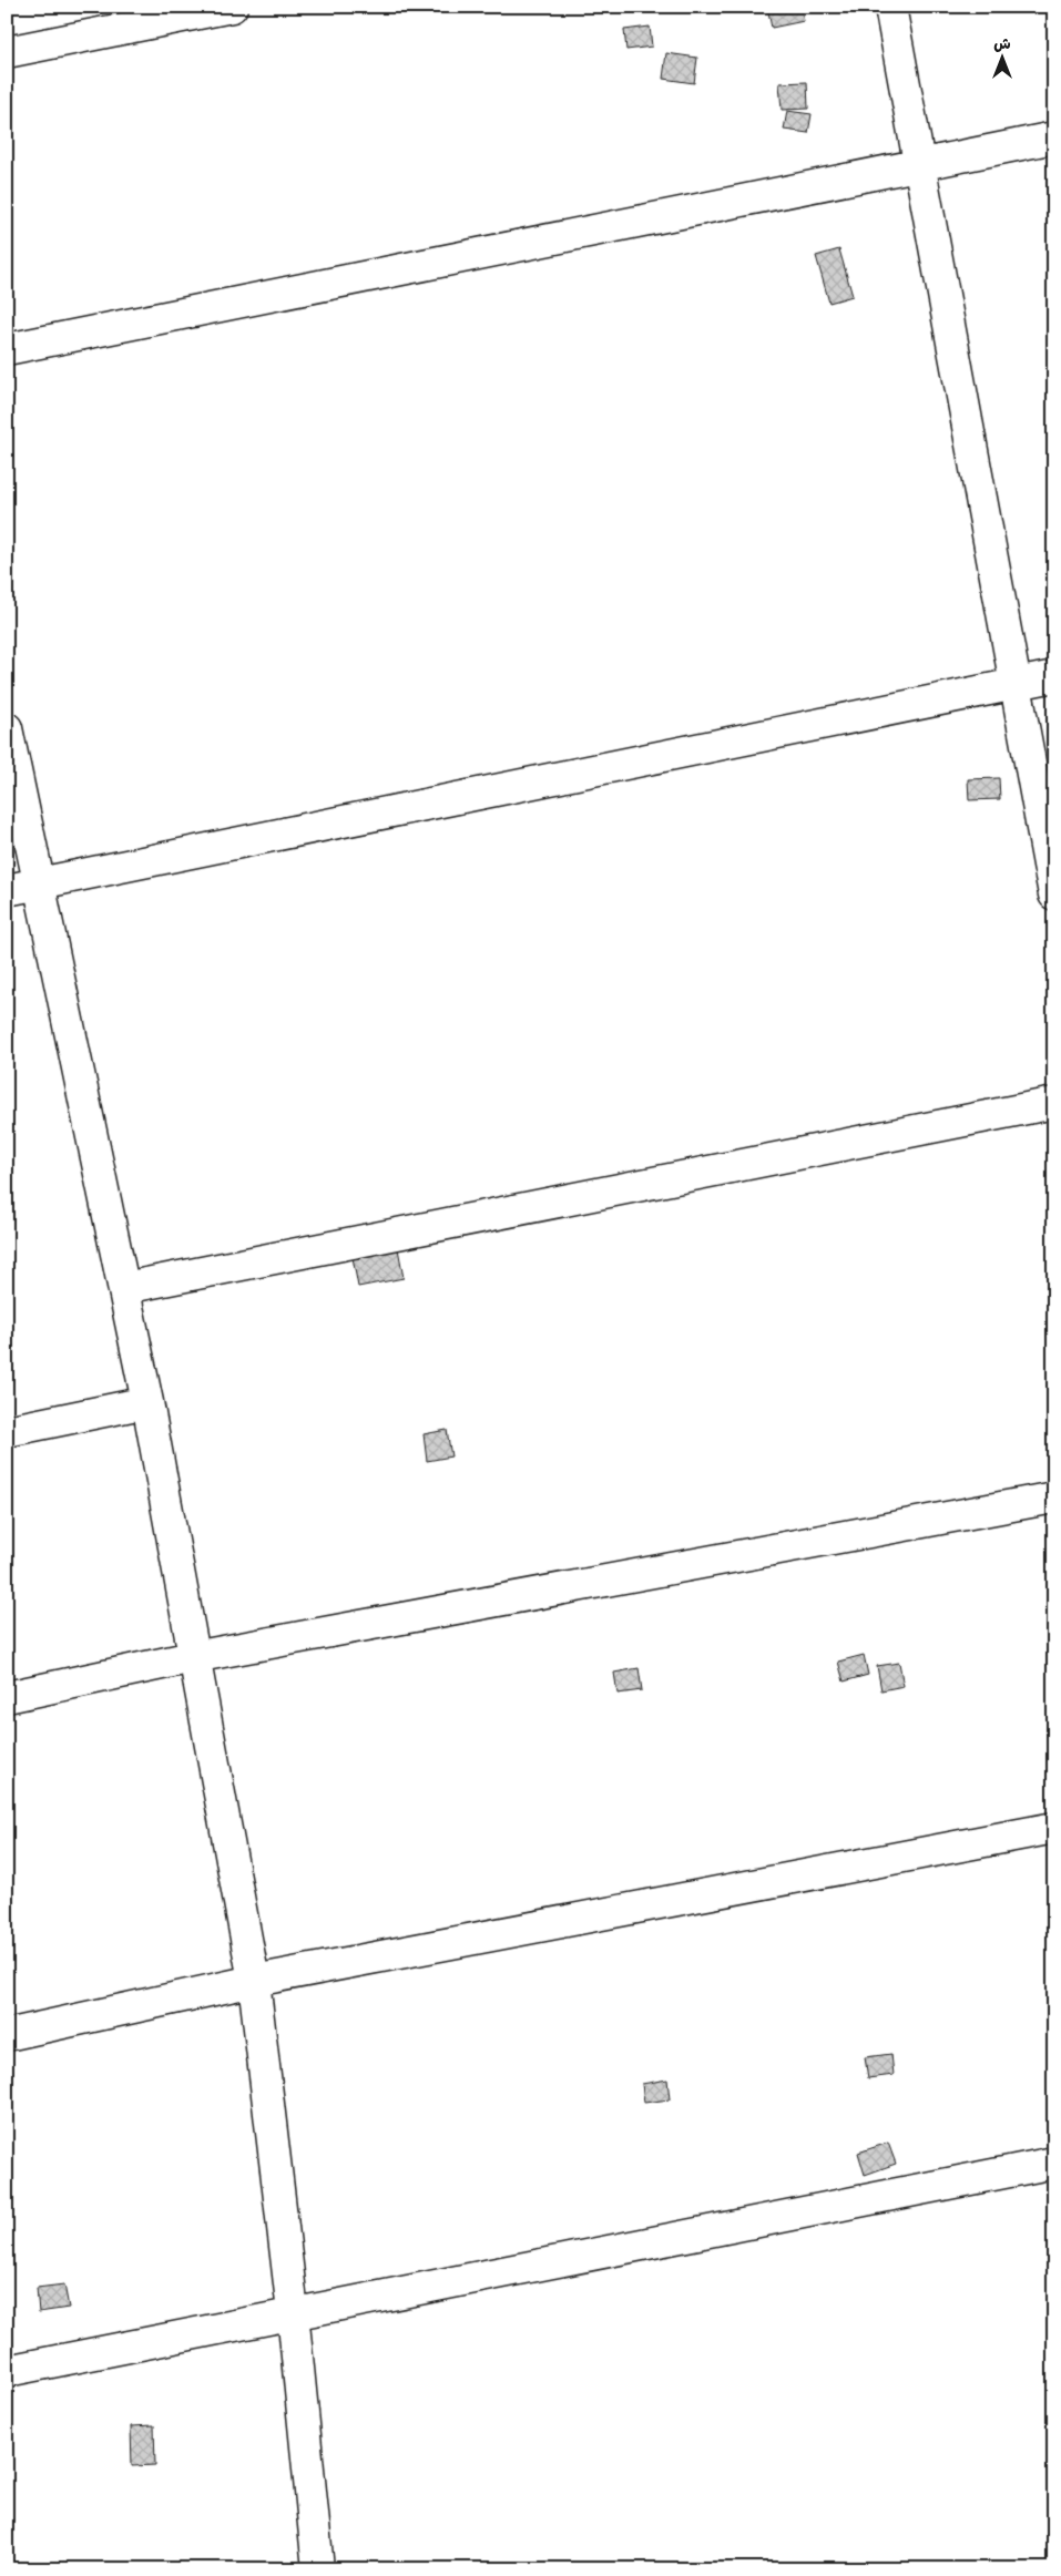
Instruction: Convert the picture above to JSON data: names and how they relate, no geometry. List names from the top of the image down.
{
  "north": "top"
}
